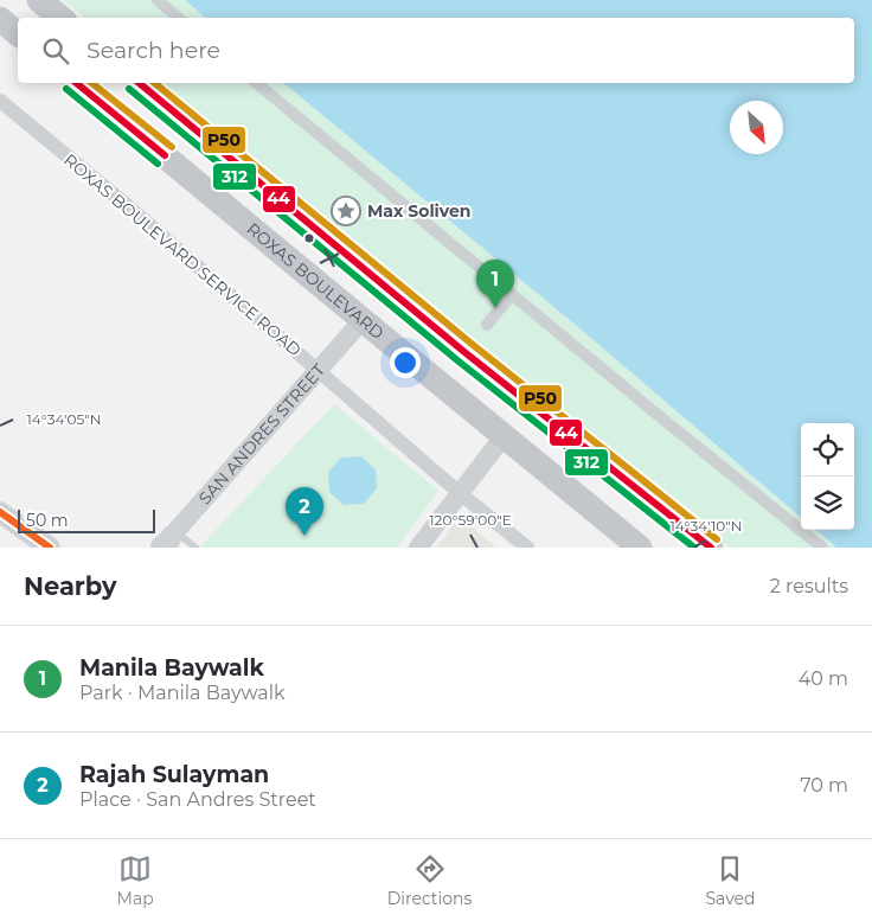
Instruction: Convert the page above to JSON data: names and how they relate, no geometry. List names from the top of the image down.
{
  "streets": {
    "highway": ["ROXAS BOULEVARD"],
    "street": ["ROXAS BOULEVARD SERVICE ROAD", "SAN ANDRES STREET"]
  },
  "crossings": [
    ["ROXAS BOULEVARD SERVICE ROAD", "SAN ANDRES STREET"],
    ["ROXAS BOULEVARD", "SAN ANDRES STREET"]
  ],
  "places": {
    "place": ["Max Soliven"]
  },
  "lines": ["transit line 44", "transit line P50", "transit line 312"],
  "scale_bar": "50 m",
  "north": "bottom right",
  "page": {
    "search": "Search here",
    "pins": ["1", "2"],
    "scale": "50 m",
    "heading": ["Nearby", "2 results"],
    "list": [
      {
        "mark": "1",
        "name": "Manila Baywalk",
        "note": "Park · Manila Baywalk",
        "value": "40 m"
      },
      {
        "mark": "2",
        "name": "Rajah Sulayman",
        "note": "Place · San Andres Street",
        "value": "70 m"
      }
    ],
    "nav": ["Map", "Directions", "Saved"]
  },
  "coordinates": ["14°34'05\"N", "120°59'00\"E", "14°34'10\"N"]
}
